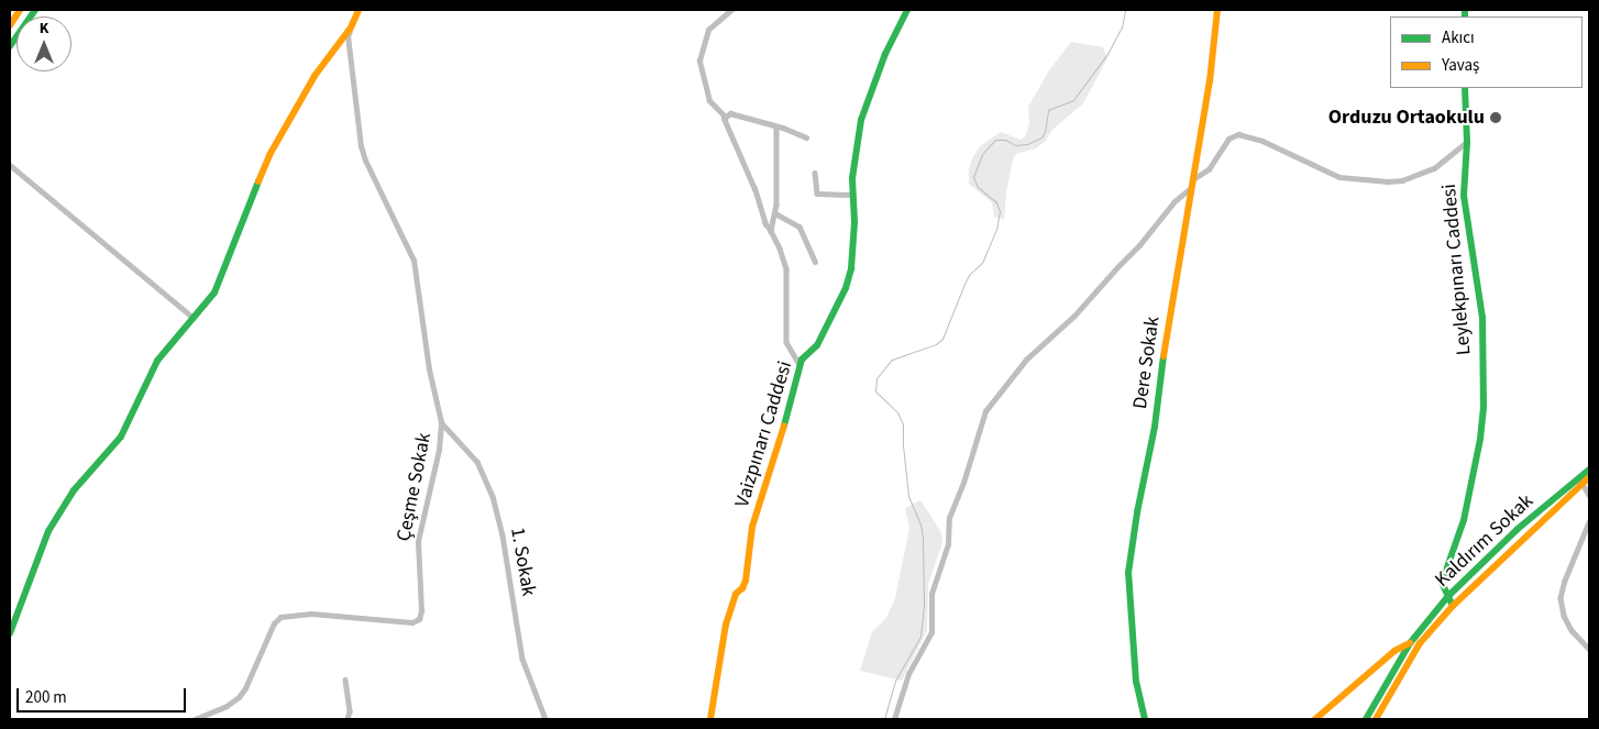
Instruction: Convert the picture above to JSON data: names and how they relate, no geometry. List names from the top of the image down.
{
  "streets": {
    "street": [
      "Leylekpınarı Caddesi",
      "Dere Sokak",
      "Vaizpınarı Caddesi",
      "Çeşme Sokak",
      "Kaldırım Sokak",
      "1. Sokak"
    ]
  },
  "crossings": [
    ["Leylekpınarı Caddesi", "Kaldırım Sokak"],
    ["Çeşme Sokak", "1. Sokak"]
  ],
  "places": ["Orduzu Ortaokulu"],
  "legend": ["Akıcı", "Yavaş"],
  "scale_bar": "200 m",
  "north": "top"
}
